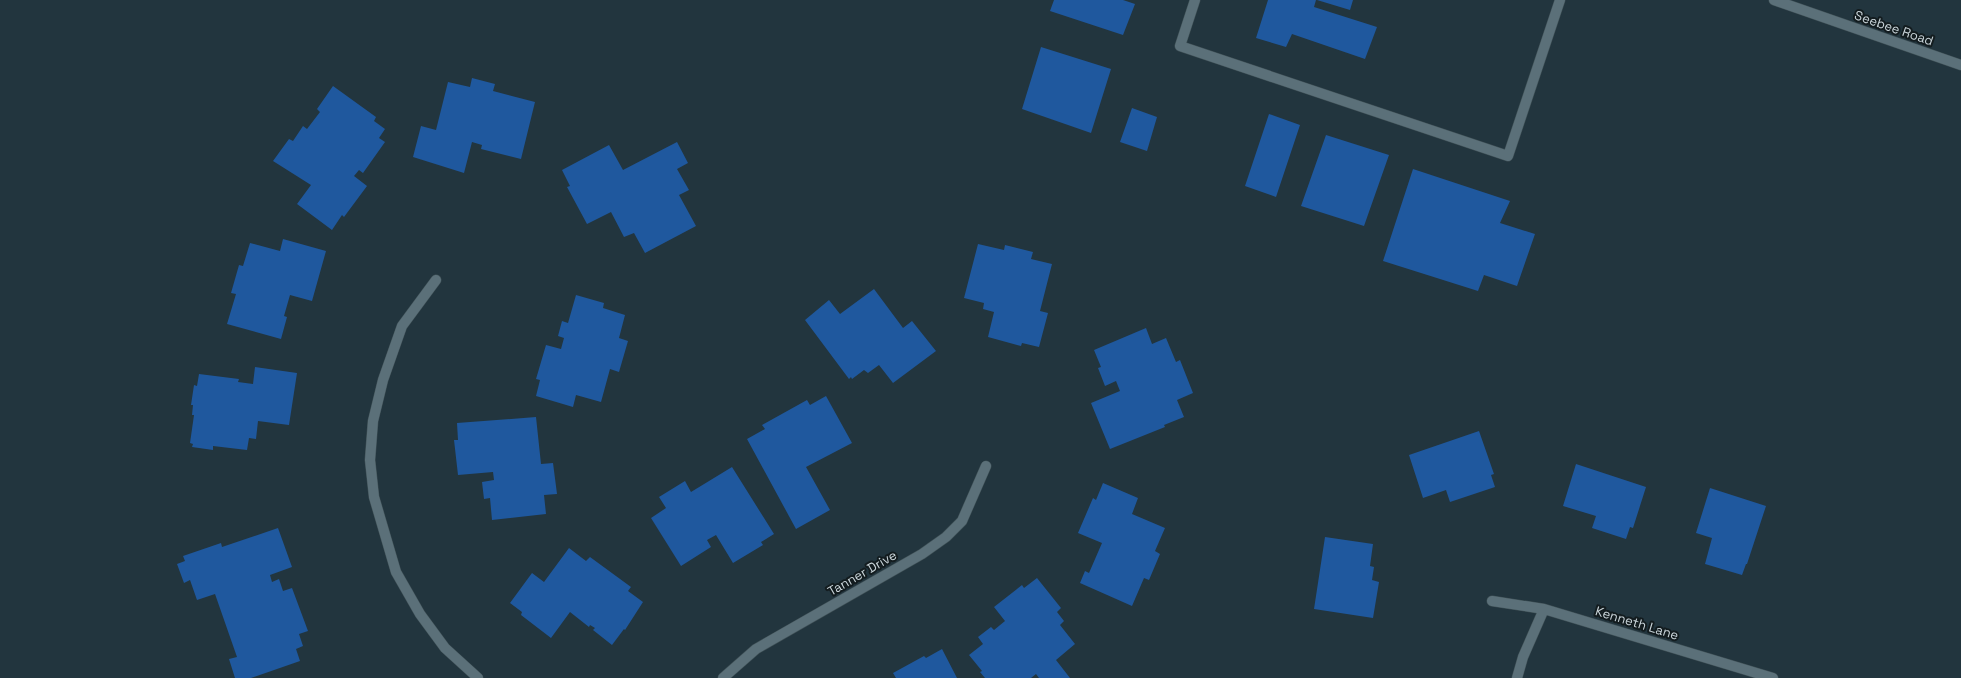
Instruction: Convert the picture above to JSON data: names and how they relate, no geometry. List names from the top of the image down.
{
  "streets": {
    "street": ["Seebee Road", "Tanner Drive", "Kenneth Lane"]
  }
}
